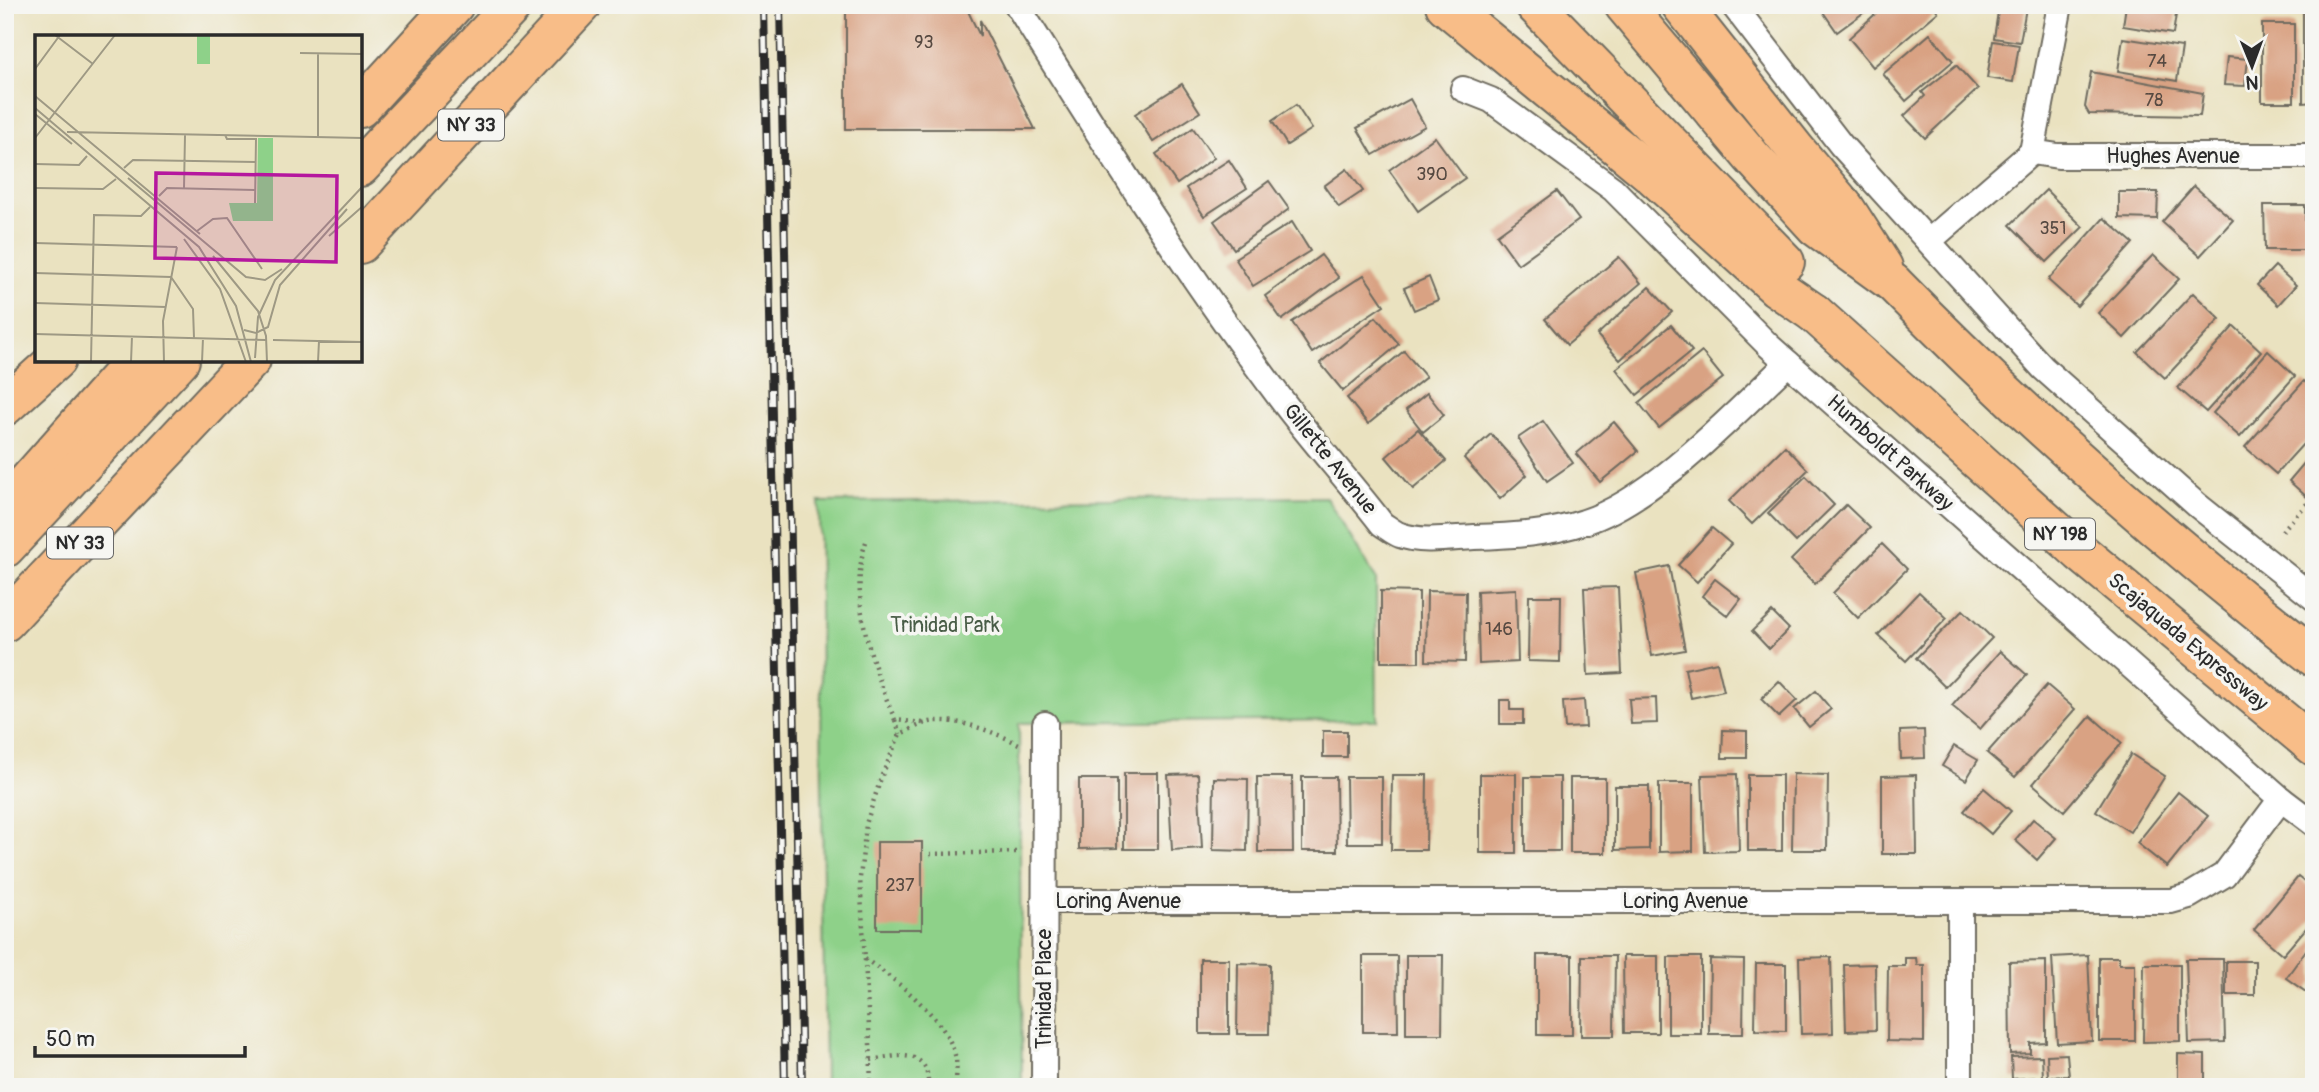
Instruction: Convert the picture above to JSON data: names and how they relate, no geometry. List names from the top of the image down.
{
  "streets": {
    "highway": ["NY 33", "NY 198", "Scajaquada Expressway"],
    "street": [
      "Hughes Avenue",
      "Humboldt Parkway",
      "Gillette Avenue",
      "Loring Avenue",
      "Trinidad Place"
    ]
  },
  "crossings": [
    ["Humboldt Parkway", "Gillette Avenue"],
    ["Humboldt Parkway", "Loring Avenue"],
    ["Loring Avenue", "Trinidad Place"]
  ],
  "parks": ["Trinidad Park"],
  "house_numbers": [
    "93",
    "74",
    "78",
    "390",
    "351",
    "146",
    "237"
  ],
  "scale_bar": "50 m",
  "north": "bottom"
}
